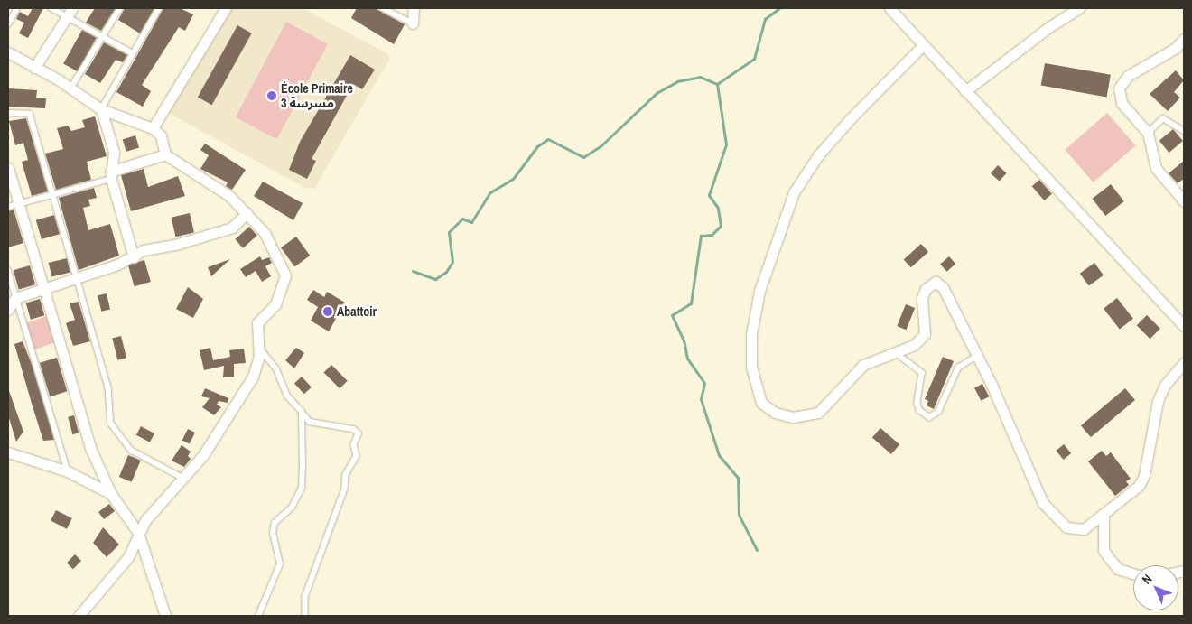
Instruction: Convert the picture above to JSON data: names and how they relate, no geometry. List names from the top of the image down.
{
  "places": ["École Primaire 3 مسرسة", "Abattoir"],
  "north": "top left"
}
